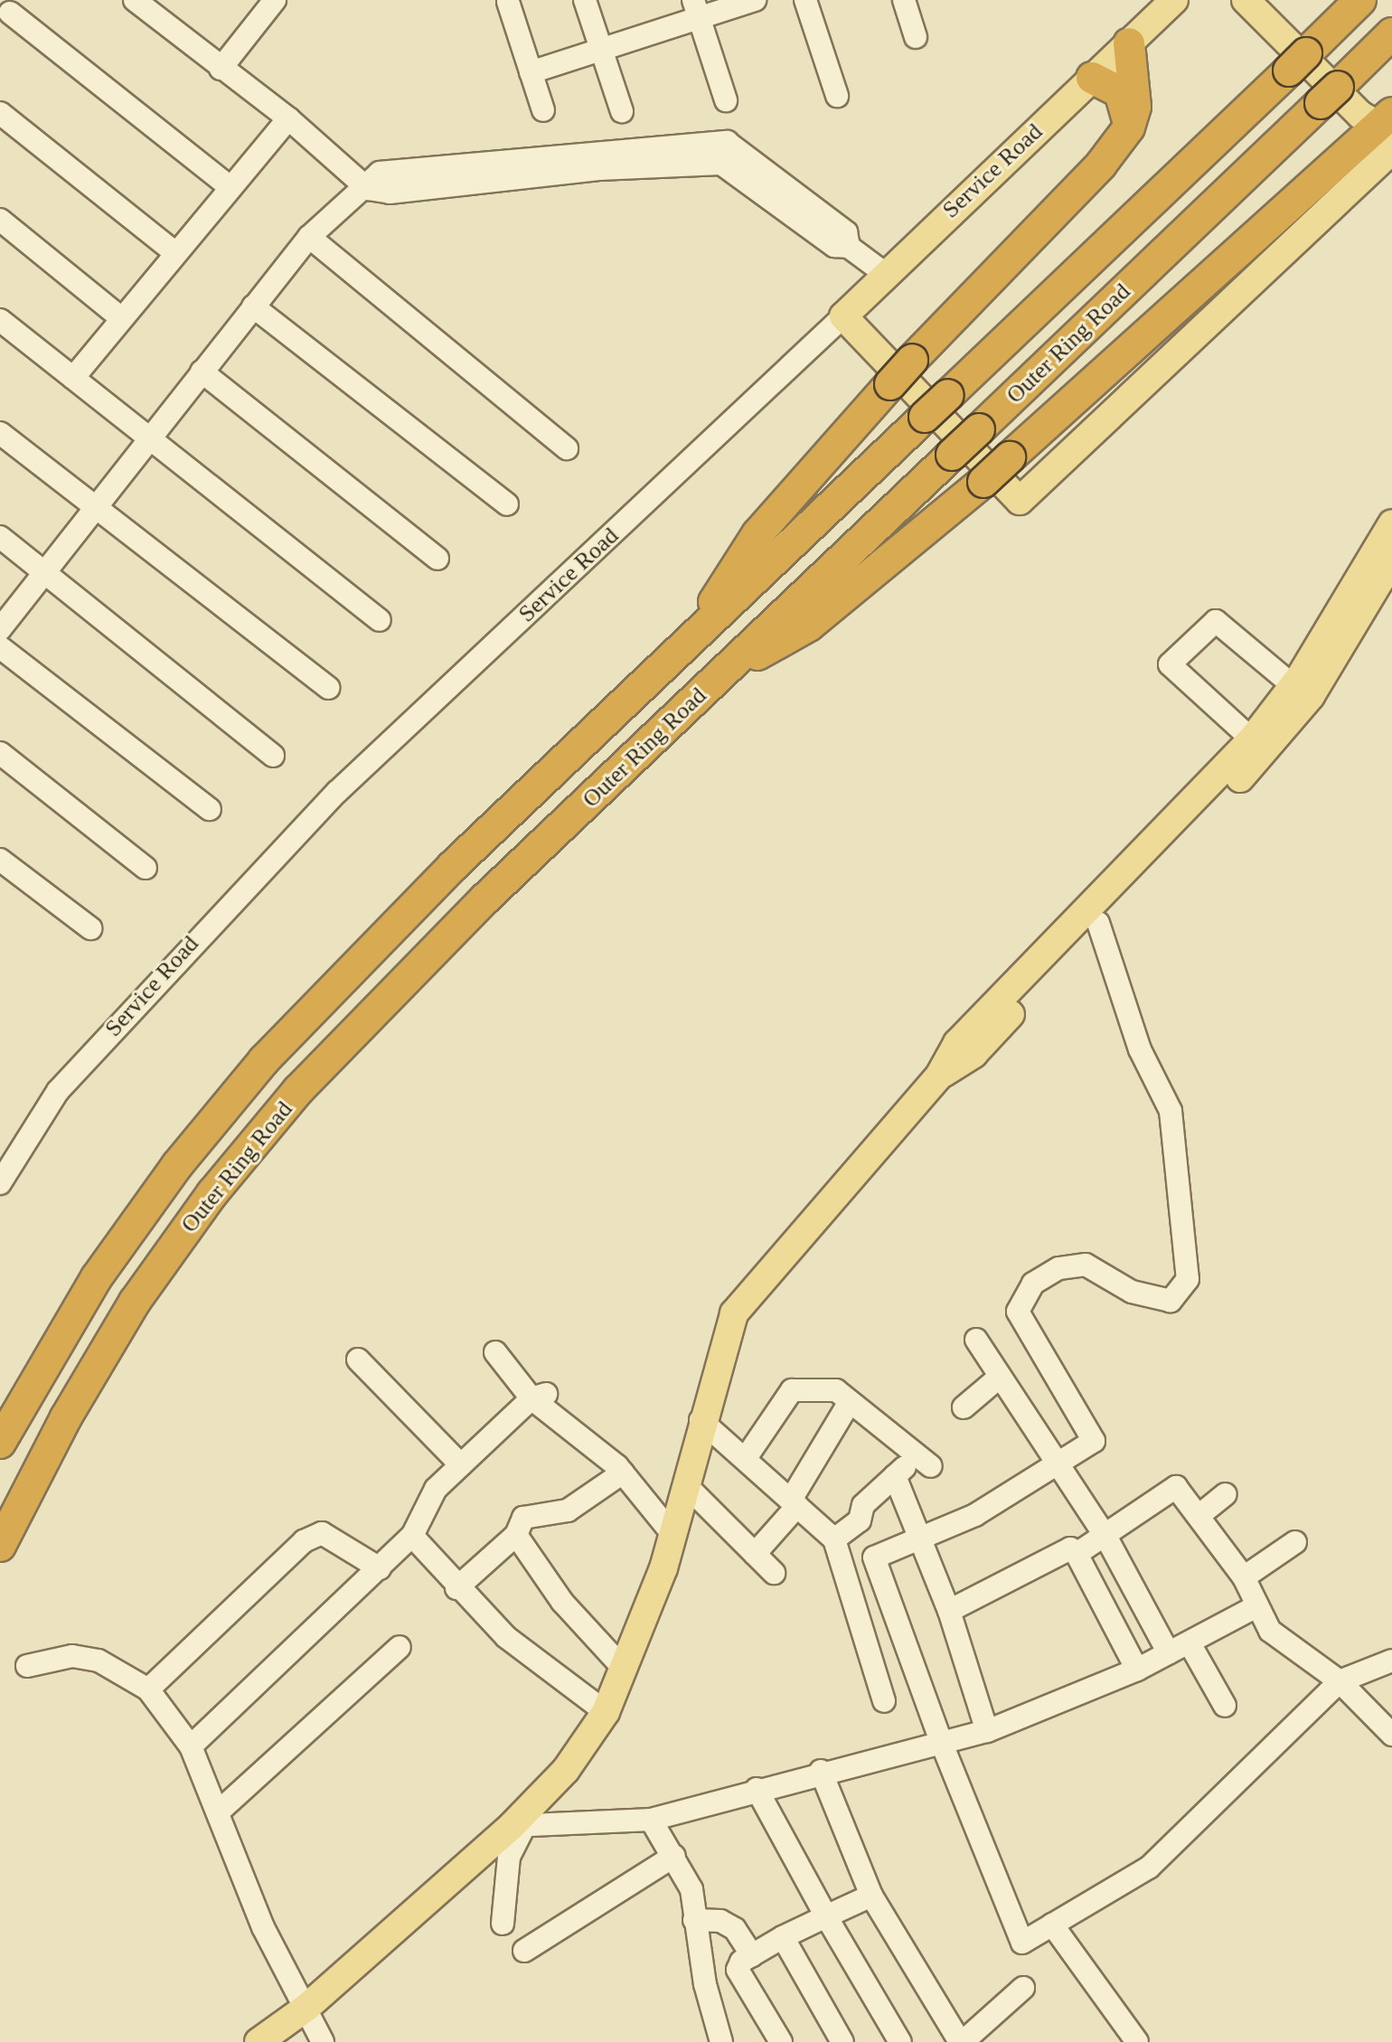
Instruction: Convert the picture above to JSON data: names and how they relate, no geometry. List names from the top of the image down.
{
  "streets": {
    "highway": ["Outer Ring Road"],
    "main road": ["Service Road"]
  }
}
